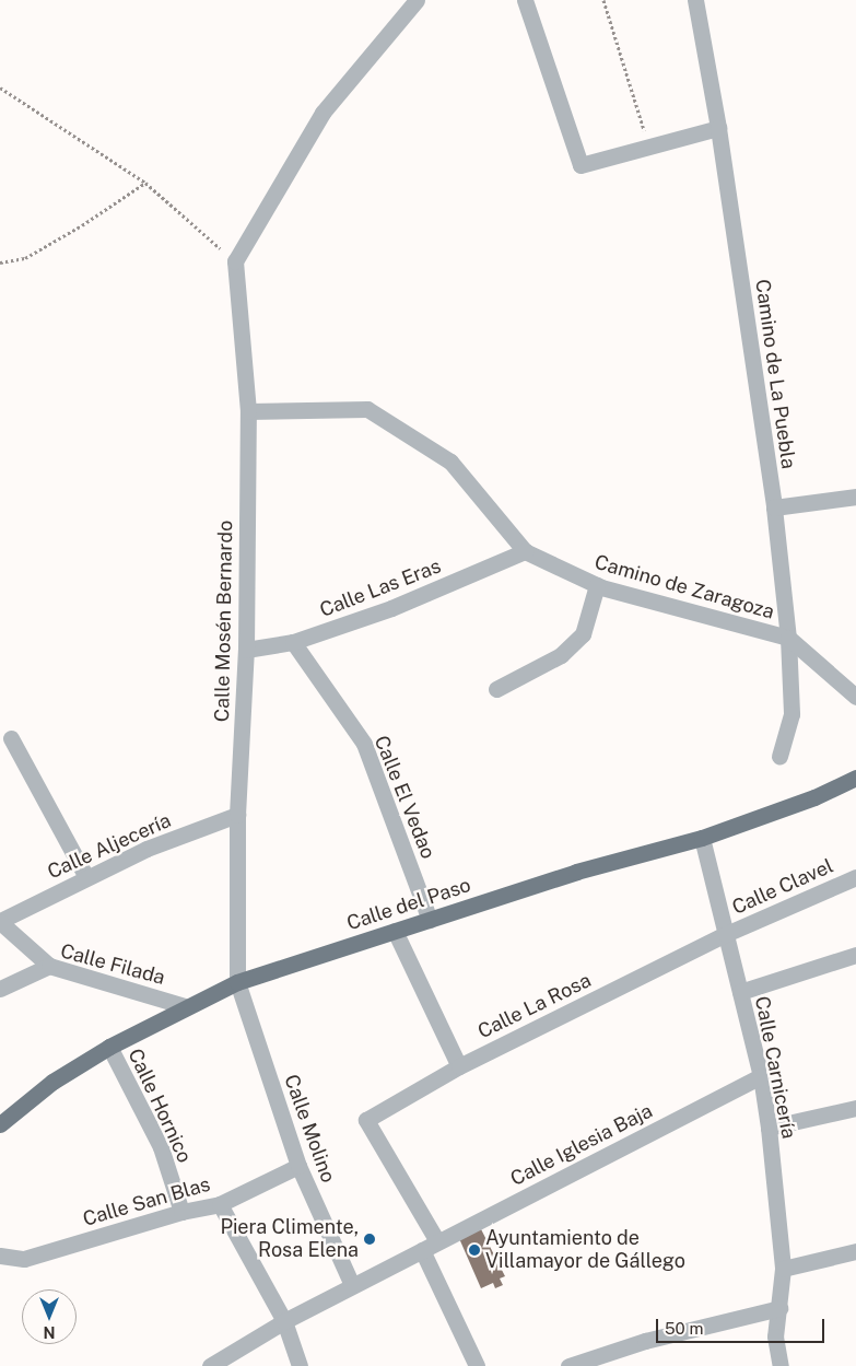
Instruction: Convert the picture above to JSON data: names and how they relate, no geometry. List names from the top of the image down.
{
  "streets": {
    "main road": ["Calle del Paso"],
    "street": [
      "Camino de La Puebla",
      "Camino de Zaragoza",
      "Calle Las Eras",
      "Calle Mosén Bernardo",
      "Calle El Vedao",
      "Calle Aljecería",
      "Calle Clavel",
      "Calle Filada",
      "Calle La Rosa",
      "Calle Carnicería",
      "Calle Hornico",
      "Calle Molino",
      "Calle Iglesia Baja",
      "Calle San Blas"
    ]
  },
  "crossings": [
    ["Camino de La Puebla", "Camino de Zaragoza"],
    ["Camino de Zaragoza", "Calle Las Eras"],
    ["Camino de Zaragoza", "Calle Mosén Bernardo"],
    ["Calle Las Eras", "Calle Mosén Bernardo"],
    ["Calle Las Eras", "Calle El Vedao"],
    ["Calle Mosén Bernardo", "Calle Aljecería"],
    ["Calle Mosén Bernardo", "Calle del Paso"],
    ["Calle Mosén Bernardo", "Calle Molino"],
    ["Calle El Vedao", "Calle del Paso"],
    ["Calle Clavel", "Calle La Rosa"],
    ["Calle Clavel", "Calle Carnicería"],
    ["Calle del Paso", "Calle Filada"],
    ["Calle del Paso", "Calle Carnicería"],
    ["Calle del Paso", "Calle Hornico"],
    ["Calle del Paso", "Calle Molino"],
    ["Calle La Rosa", "Calle Carnicería"],
    ["Calle La Rosa", "Calle Iglesia Baja"],
    ["Calle Carnicería", "Calle Iglesia Baja"],
    ["Calle Hornico", "Calle San Blas"],
    ["Calle Molino", "Calle Iglesia Baja"],
    ["Calle Molino", "Calle San Blas"]
  ],
  "places": ["Piera Climente, Rosa Elena", "Ayuntamiento de Villamayor de Gállego"],
  "scale_bar": "50 m",
  "north": "bottom"
}
